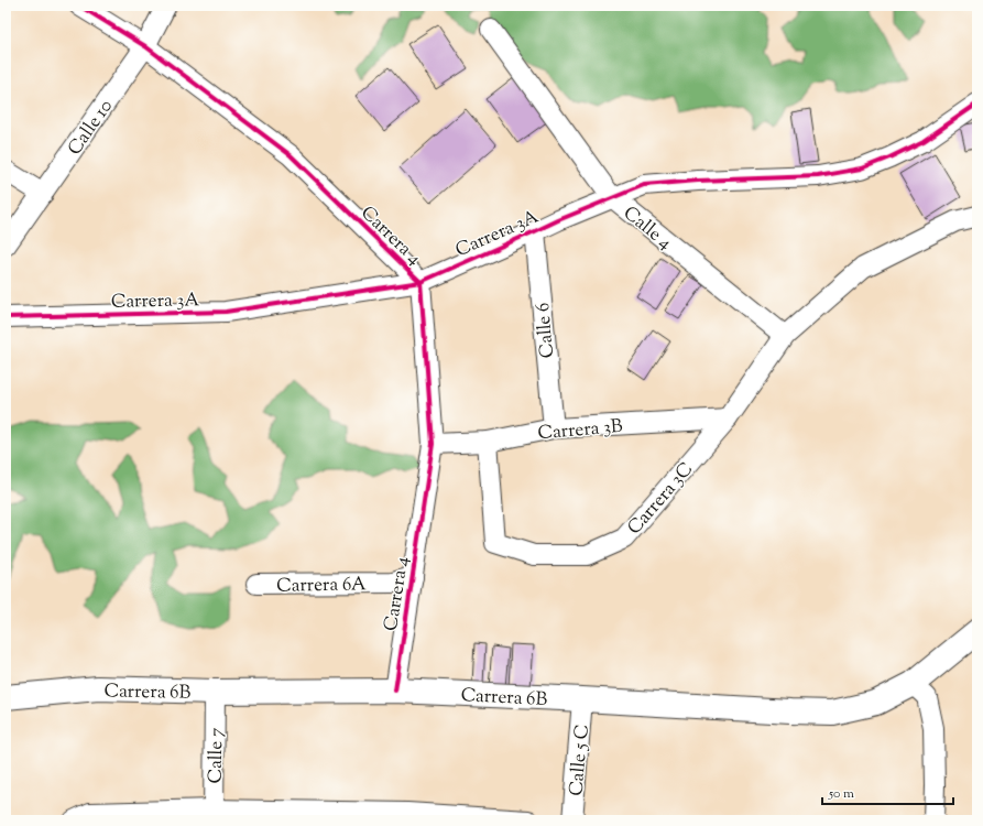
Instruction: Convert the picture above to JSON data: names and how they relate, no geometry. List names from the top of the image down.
{
  "streets": {
    "highway": ["Carrera 6B"],
    "street": [
      "Calle 10",
      "Calle 4",
      "Carrera 3A",
      "Carrera 4",
      "Calle 6",
      "Carrera 3B",
      "Carrera 3C",
      "Carrera 6A",
      "Calle 7",
      "Calle 5 C"
    ]
  },
  "crossings": [
    ["Calle 10", "Carrera 4"],
    ["Calle 4", "Carrera 3A"],
    ["Carrera 3A", "Carrera 4"],
    ["Carrera 3A", "Calle 6"],
    ["Carrera 4", "Carrera 3B"],
    ["Carrera 4", "Carrera 6A"],
    ["Carrera 4", "Carrera 6B"],
    ["Calle 6", "Carrera 3B"],
    ["Carrera 3B", "Carrera 3C"],
    ["Carrera 6B", "Calle 7"],
    ["Carrera 6B", "Calle 5 C"]
  ],
  "scale_bar": "50 m"
}
